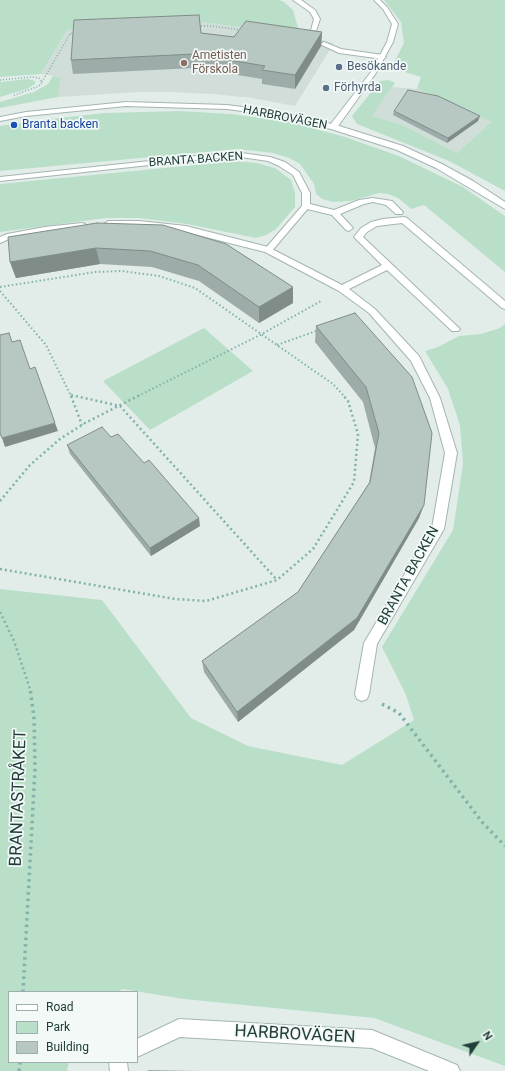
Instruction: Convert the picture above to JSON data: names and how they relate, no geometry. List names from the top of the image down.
{
  "streets": {
    "street": ["HARBROVÄGEN", "BRANTA BACKEN"],
    "path": ["BRANTASTRÅKET"]
  },
  "places": [
    "Ametisten Förskola",
    "Besökande",
    "Förhyrda",
    "Branta backen"
  ],
  "legend": ["Road", "Park", "Building"],
  "north": "top right"
}
